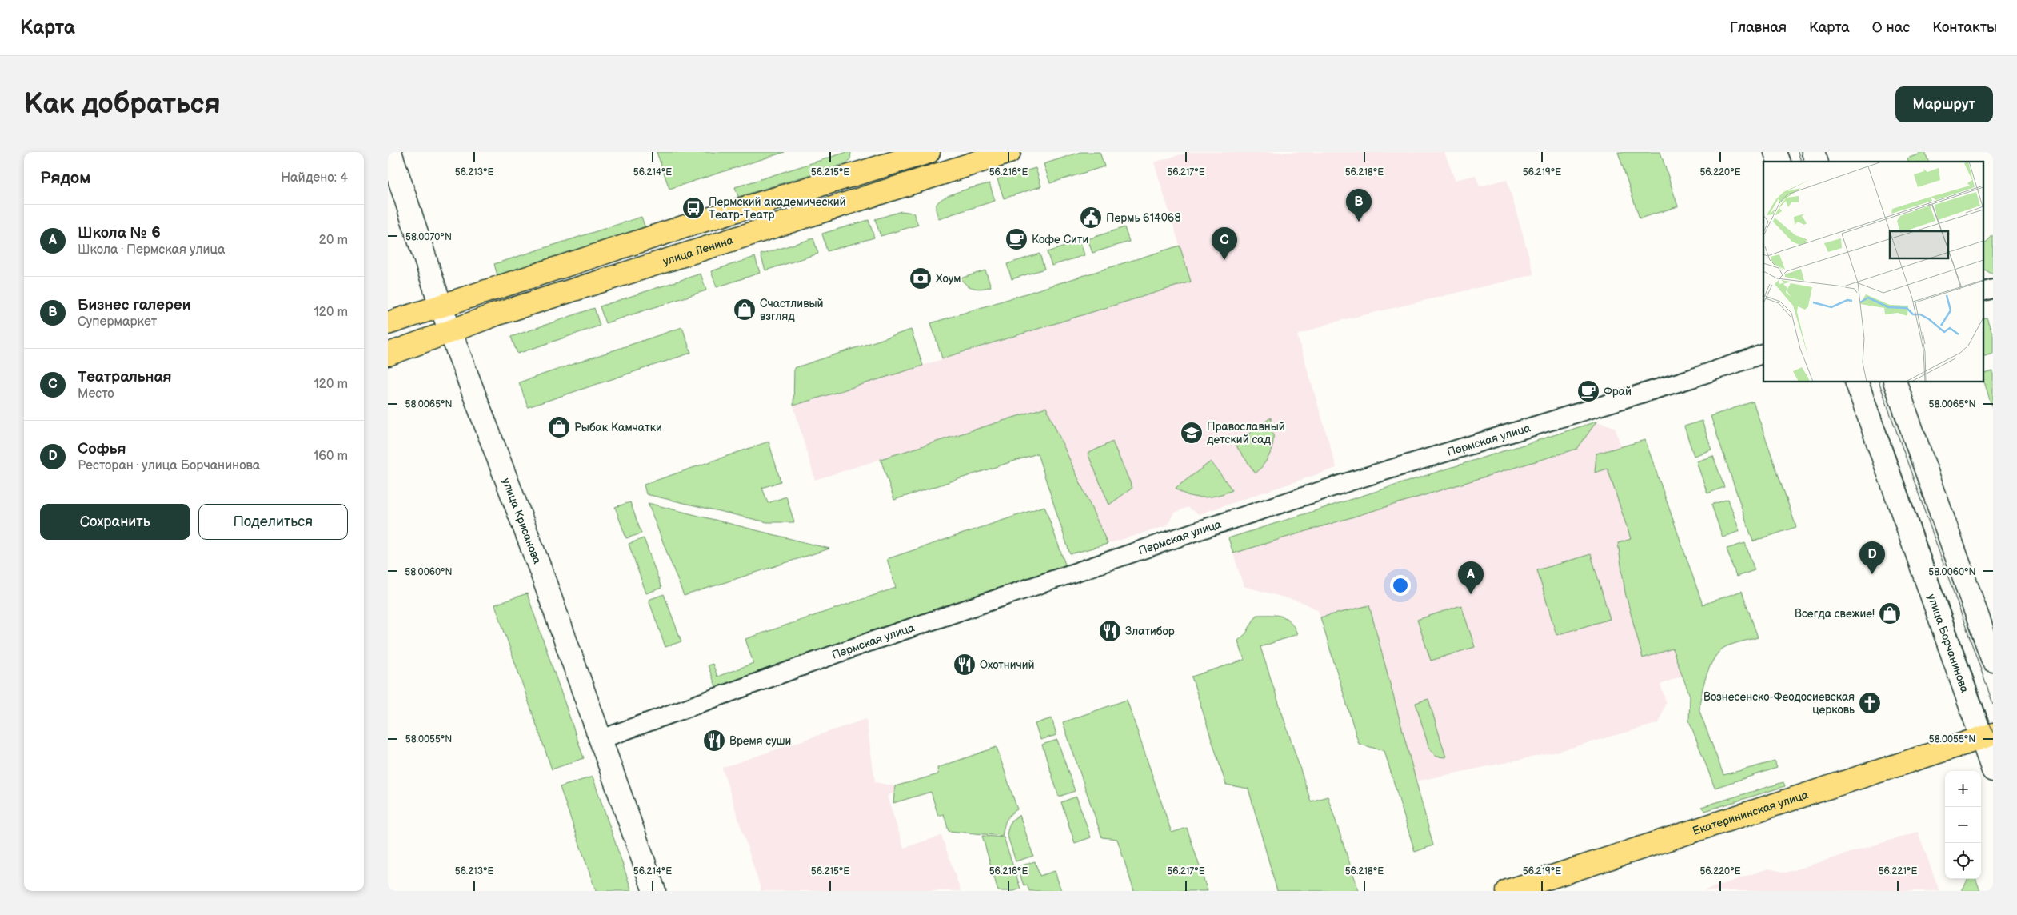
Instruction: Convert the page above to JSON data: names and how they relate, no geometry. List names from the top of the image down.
{
  "streets": {
    "main road": [
      "улица Ленина",
      "улица Крисанова",
      "улица Борчанинова",
      "Екатерининская улица"
    ],
    "street": ["Пермская улица"]
  },
  "crossings": [
    ["улица Ленина", "улица Крисанова"],
    ["Пермская улица", "улица Крисанова"],
    ["улица Борчанинова", "Екатерининская улица"]
  ],
  "places": {
    "bus stop": ["Пермский академический Театр-Театр"],
    "public building": ["Пермь 614068"],
    "cafe": ["Кофе Сити", "Фрай"],
    "bank": ["Хоум"],
    "shop": ["Счастливый взгляд", "Рыбак Камчатки", "Всегда свежие!"],
    "school or university": ["Православный детский сад"],
    "restaurant": ["Златибор", "Охотничий", "Время суши"],
    "church": ["Вознесенско-Феодосиевская церковь"]
  },
  "page": {
    "header": "Карта",
    "nav": [
      "Главная",
      "Карта",
      "О нас",
      "Контакты"
    ],
    "buttons": [
      "Маршрут",
      ["Сохранить", "Поделиться"]
    ],
    "title": "Как добраться",
    "heading": ["Рядом", "Найдено: 4"],
    "pins": [
      "B",
      "C",
      "D",
      "A"
    ],
    "list": [
      {
        "mark": "A",
        "name": "Школа № 6",
        "note": "Школа · Пермская улица",
        "value": "20 m"
      },
      {
        "mark": "B",
        "name": "Бизнес галереи",
        "note": "Супермаркет",
        "value": "120 m"
      },
      {
        "mark": "C",
        "name": "Театральная",
        "note": "Место",
        "value": "120 m"
      },
      {
        "mark": "D",
        "name": "Софья",
        "note": "Ресторан · улица Борчанинова",
        "value": "160 m"
      }
    ],
    "map_buttons": ["+", "−"]
  },
  "coordinates": [
    "56.213°E",
    "56.214°E",
    "56.215°E",
    "56.216°E",
    "56.217°E",
    "56.218°E",
    "56.219°E",
    "56.220°E",
    "58.0070°N",
    "58.0065°N",
    "58.0060°N",
    "58.0055°N",
    "56.221°E"
  ]
}
